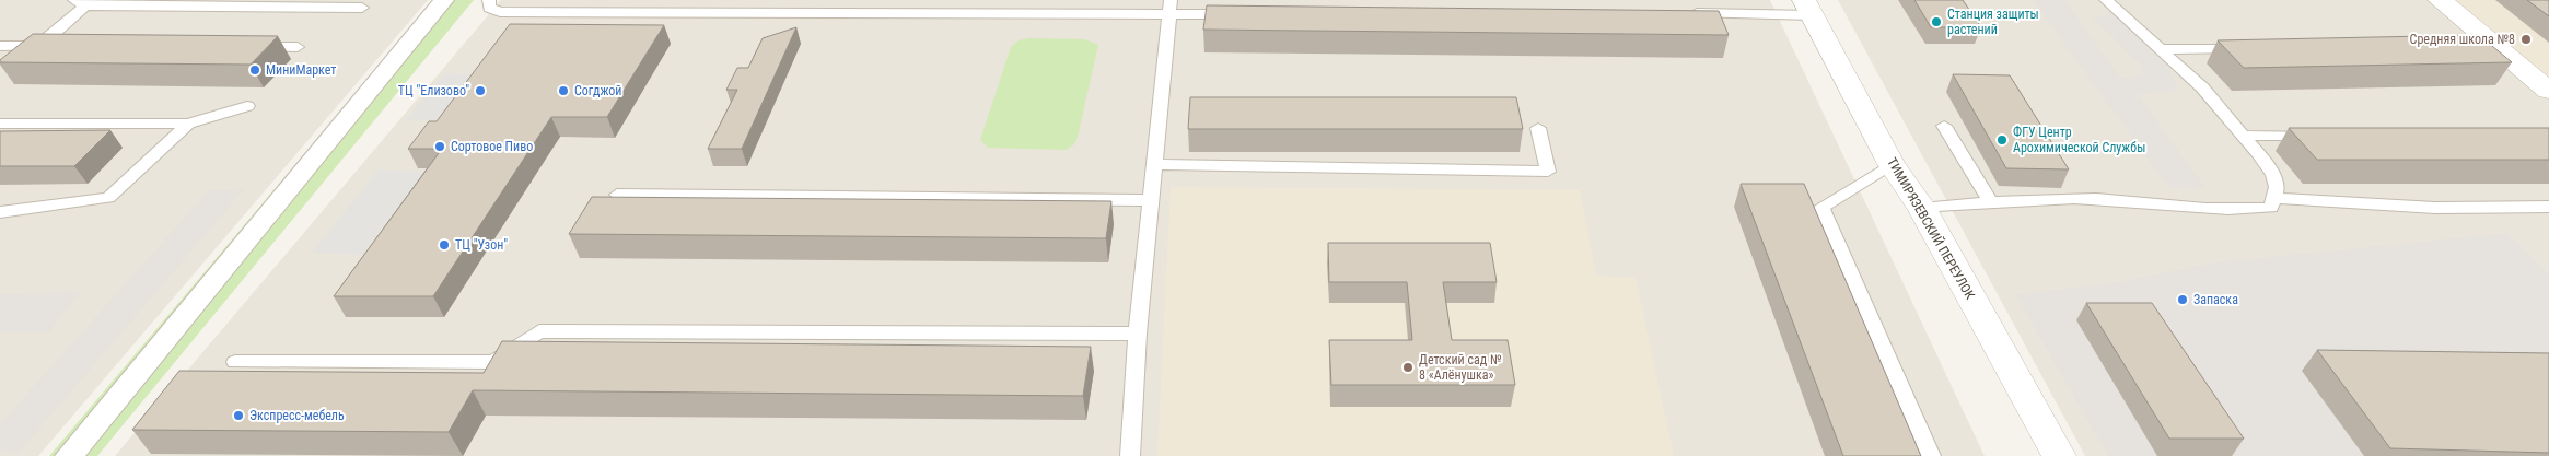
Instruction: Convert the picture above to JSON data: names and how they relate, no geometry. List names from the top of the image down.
{
  "streets": {
    "street": ["ТИМИРЯЗЕВСКИЙ ПЕРЕУЛОК"]
  },
  "places": [
    "Станция защиты растений",
    "Средняя школа №8",
    "МиниМаркет",
    "ТЦ \"Елизово\"",
    "Согджой",
    "ФГУ Центр Арохимической Службы",
    "Сортовое Пиво",
    "ТЦ \"Узон\"",
    "Запаска",
    "Детский сад № 8 «Алёнушка»",
    "Экспресс-мебель"
  ]
}
